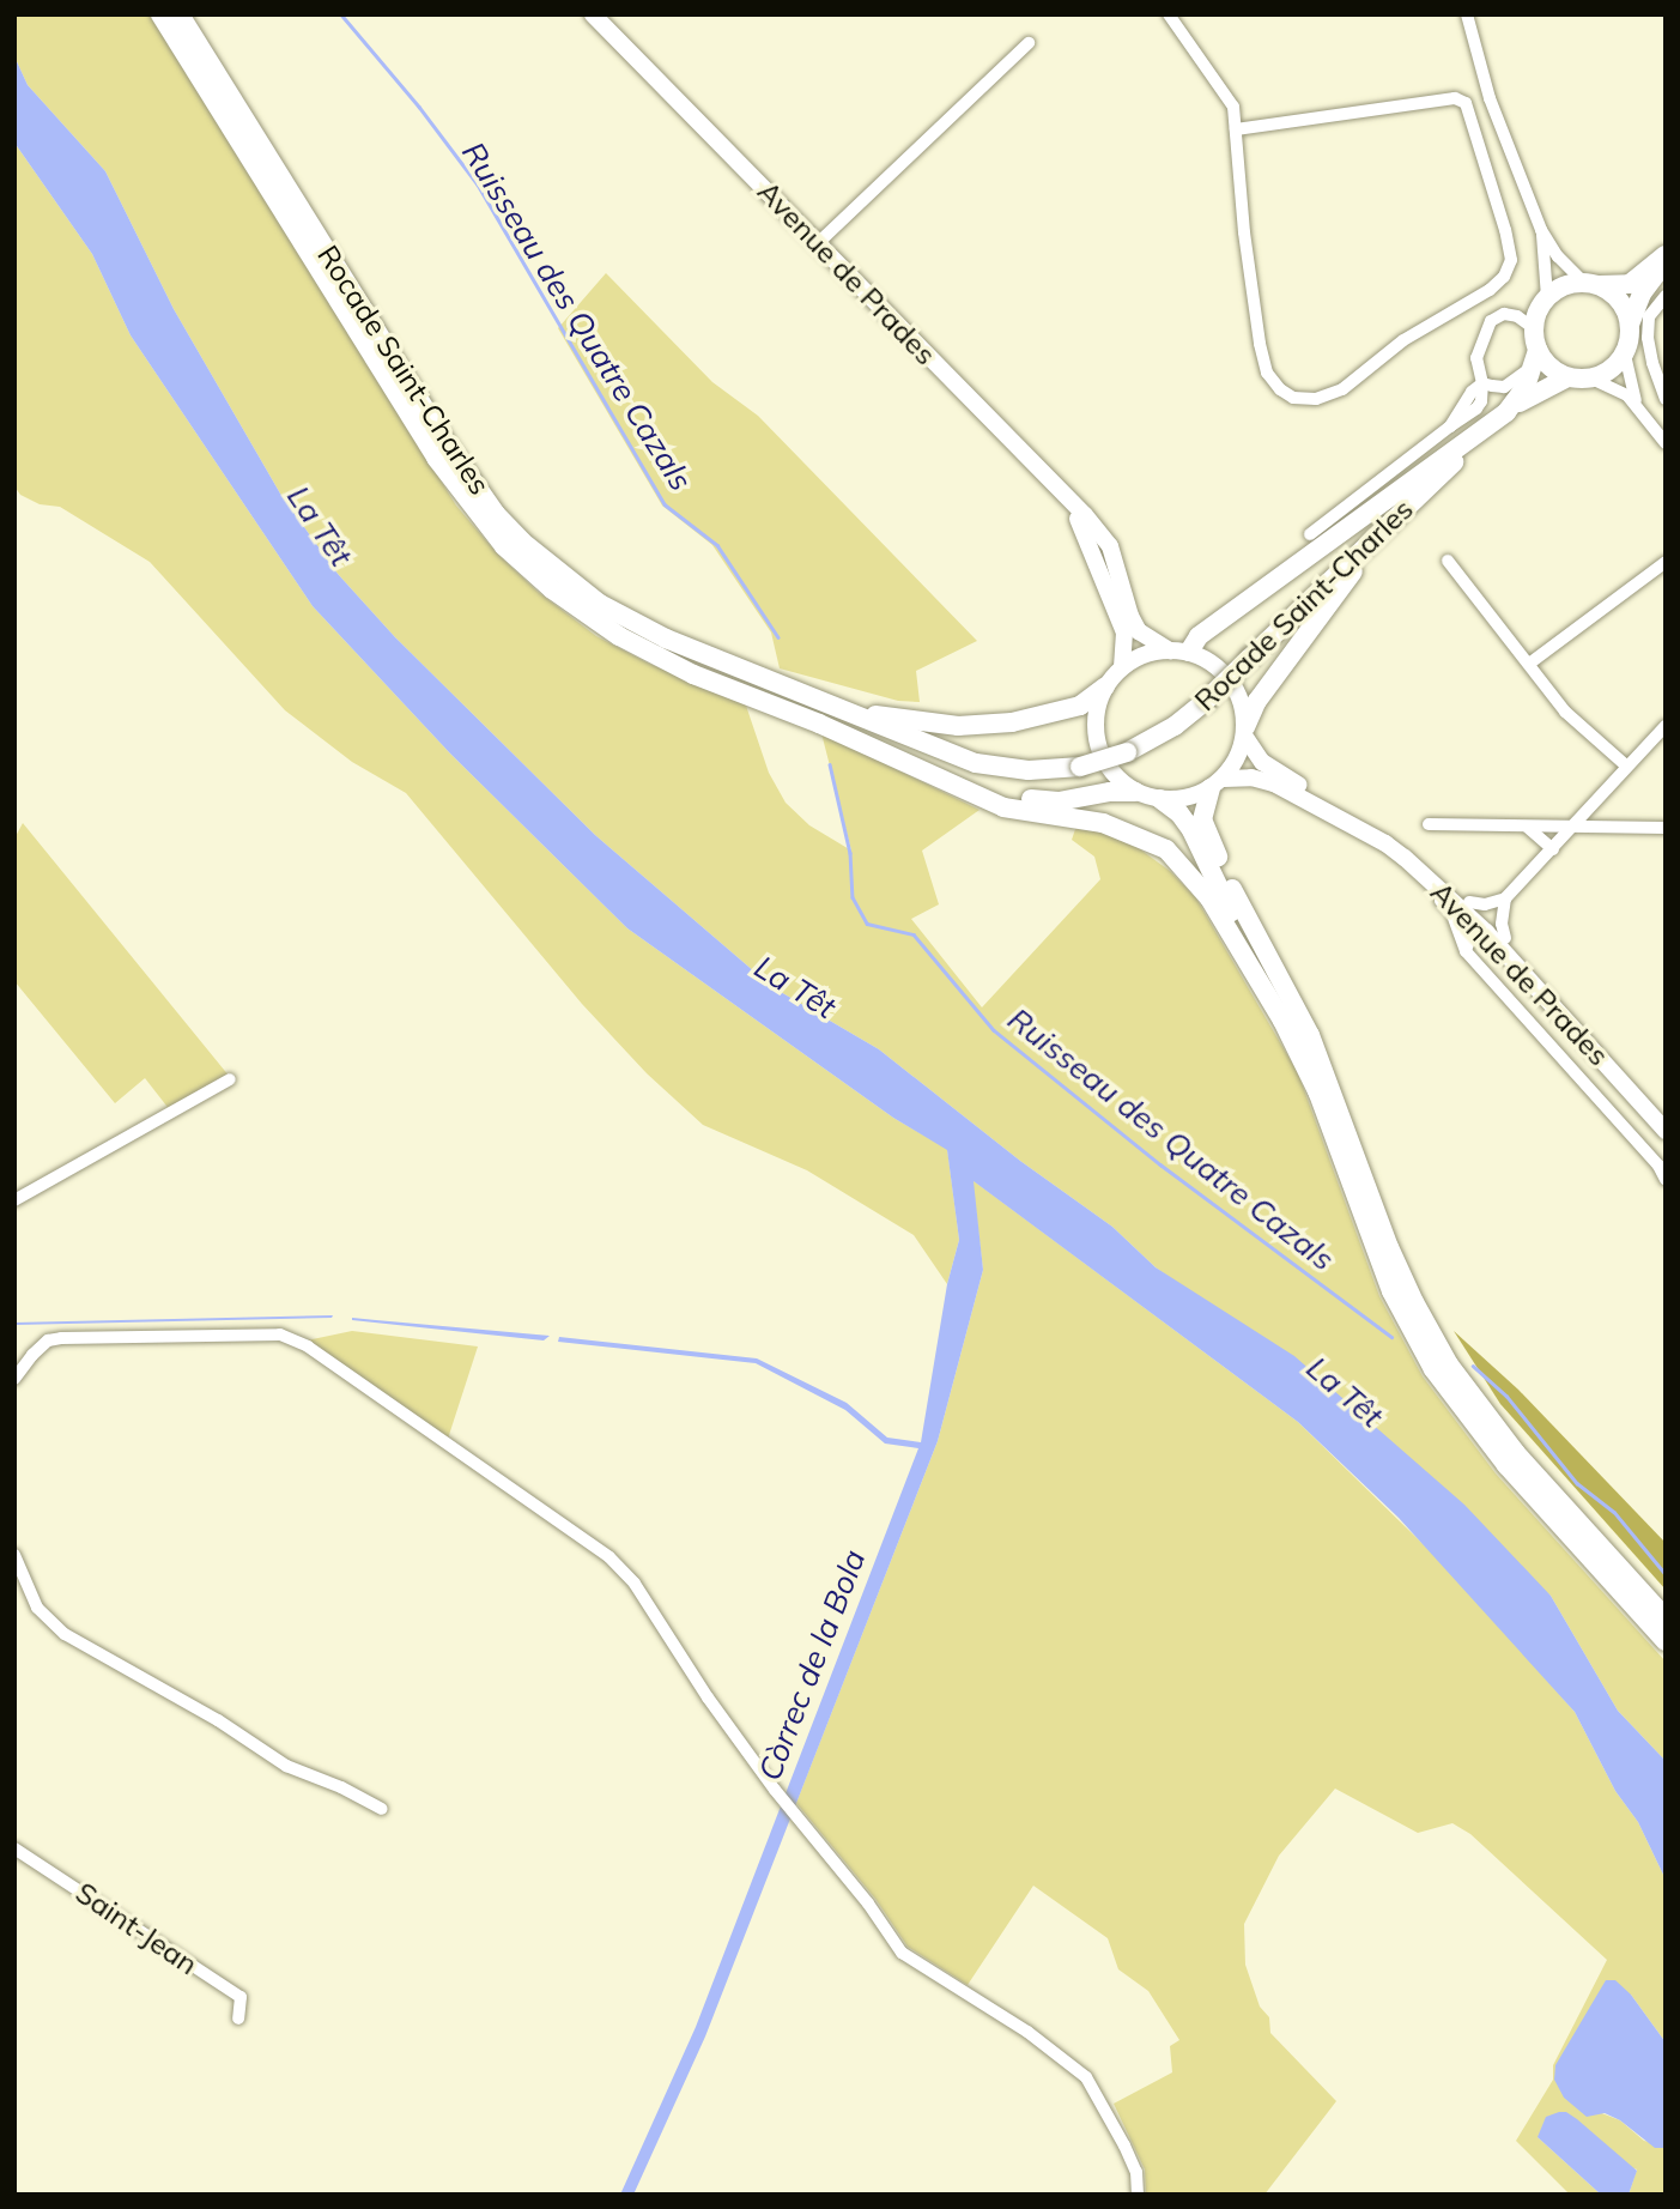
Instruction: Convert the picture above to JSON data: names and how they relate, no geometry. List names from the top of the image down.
{
  "streets": {
    "main road": ["Avenue de Prades", "Rocade Saint-Charles"],
    "street": ["Saint-Jean"]
  },
  "water": ["Ruisseau des Quatre Cazals", "La Têt", "Còrrec de la Bola"]
}
